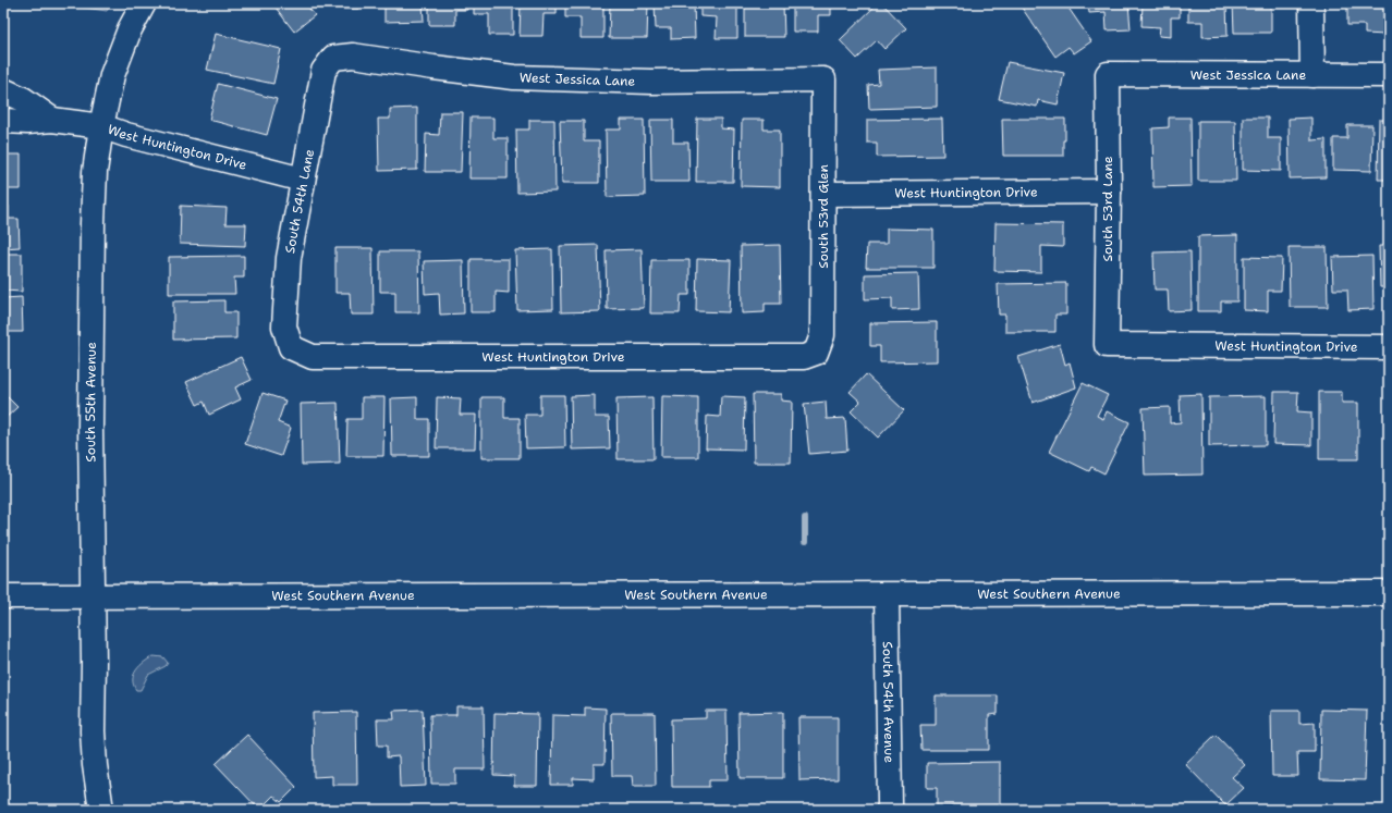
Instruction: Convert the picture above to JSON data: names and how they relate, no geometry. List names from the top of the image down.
{
  "streets": {
    "street": [
      "West Jessica Lane",
      "West Huntington Drive",
      "South 54th Lane",
      "South 53rd Lane",
      "South 53rd Glen",
      "South 55th Avenue",
      "West Southern Avenue",
      "South 54th Avenue"
    ]
  },
  "crossings": [
    ["West Jessica Lane", "South 54th Lane"],
    ["West Jessica Lane", "South 53rd Lane"],
    ["West Jessica Lane", "South 53rd Glen"],
    ["West Huntington Drive", "South 54th Lane"],
    ["West Huntington Drive", "South 53rd Lane"],
    ["West Huntington Drive", "South 53rd Glen"],
    ["West Huntington Drive", "South 55th Avenue"],
    ["South 55th Avenue", "West Southern Avenue"],
    ["West Southern Avenue", "South 54th Avenue"]
  ]
}
